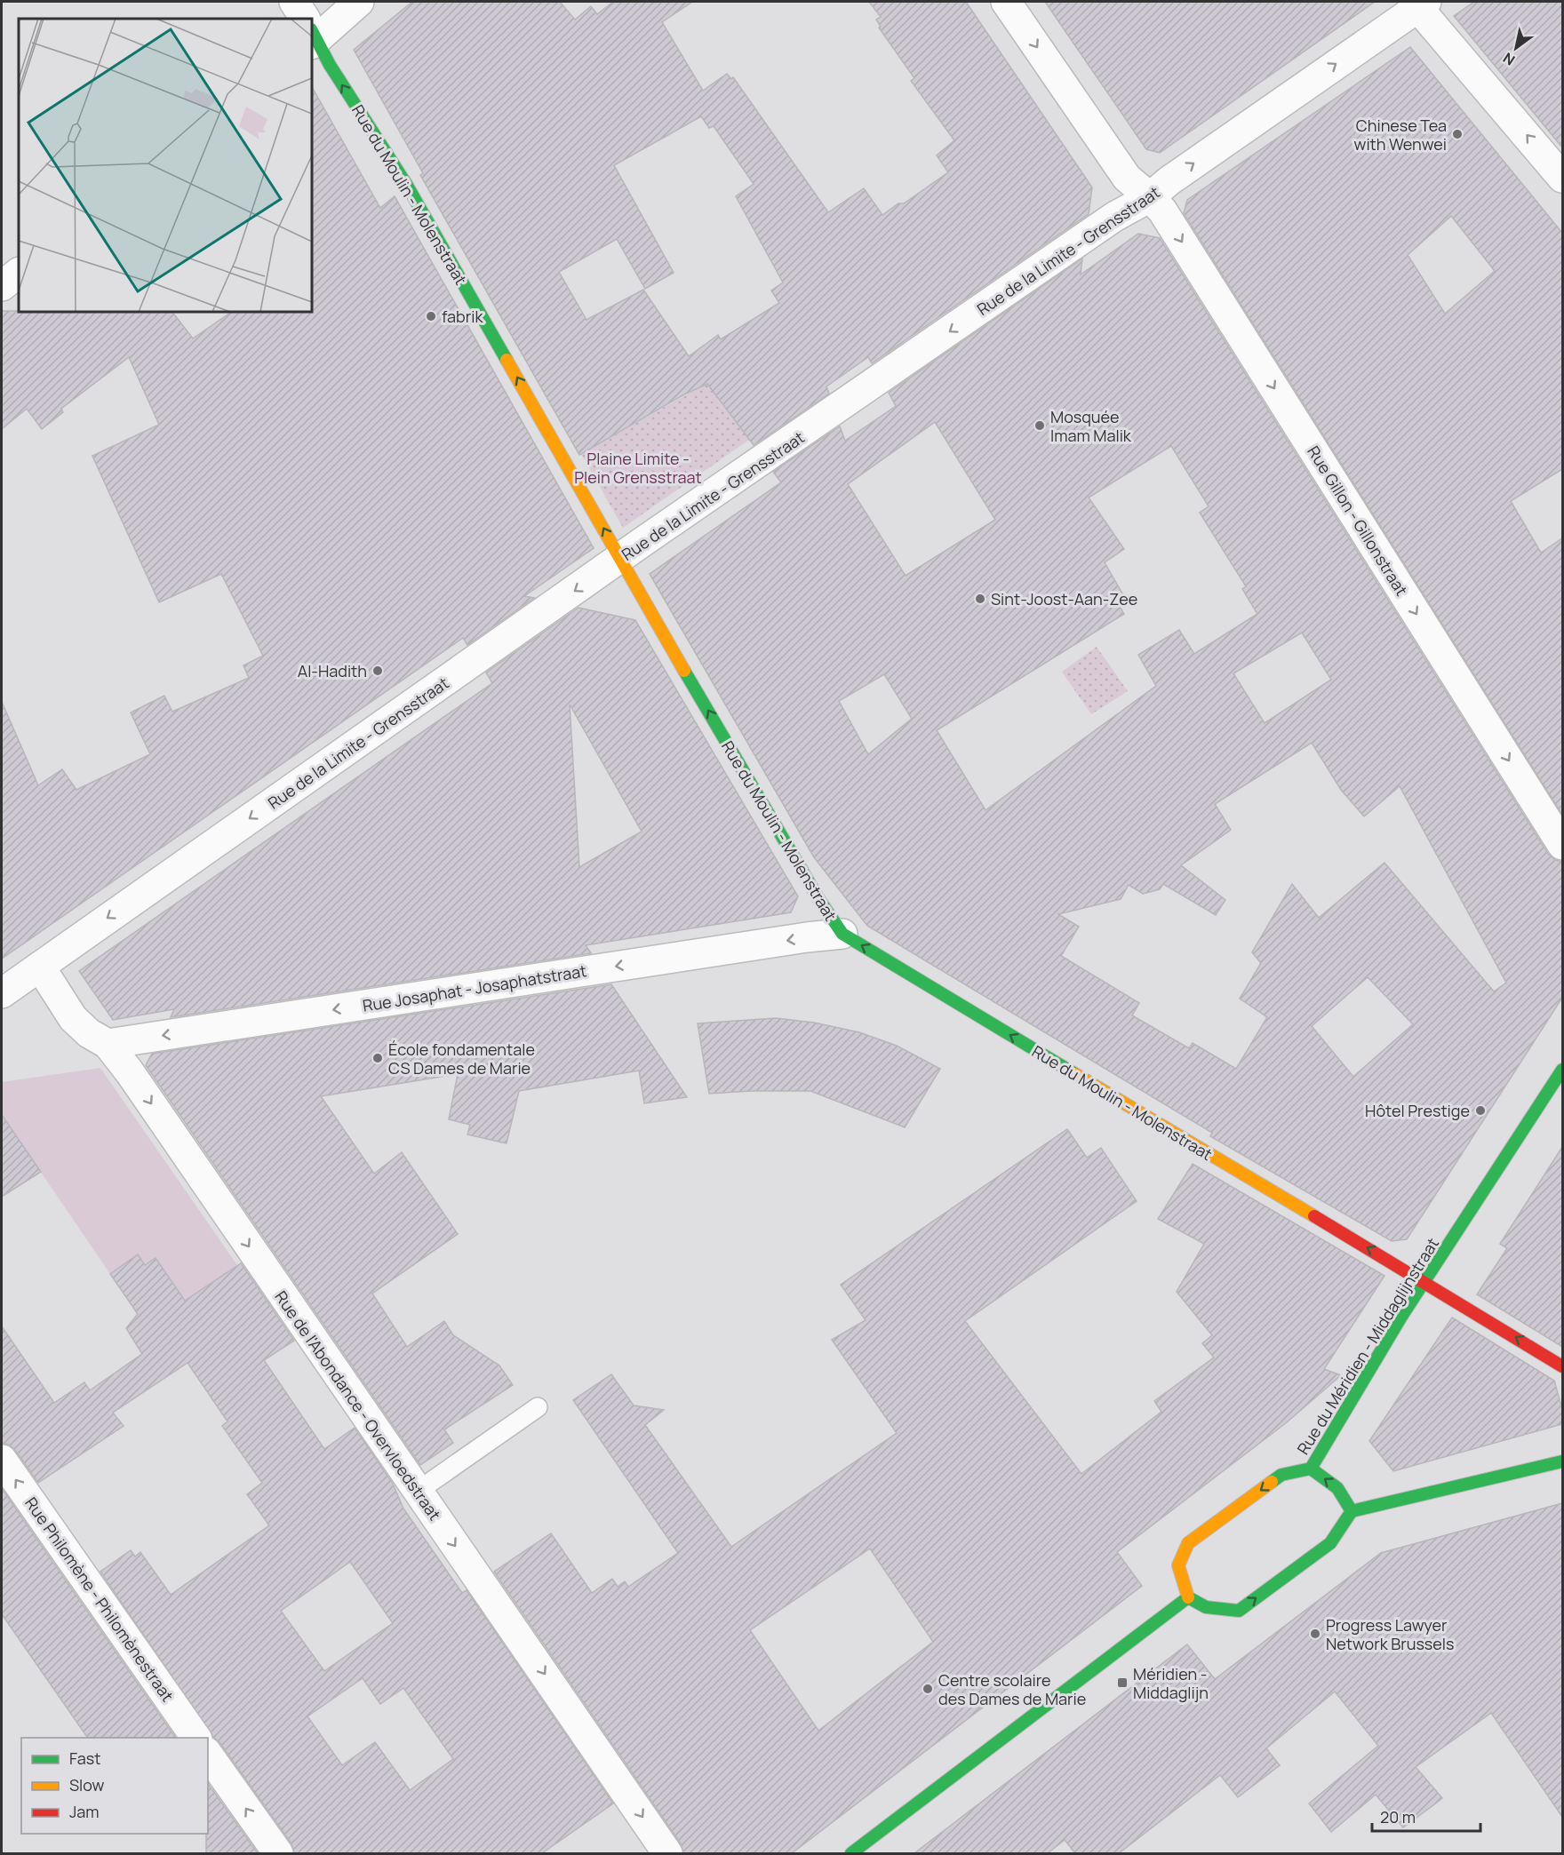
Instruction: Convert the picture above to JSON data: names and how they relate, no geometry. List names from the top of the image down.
{
  "streets": {
    "street": [
      "Rue du Moulin - Molenstraat",
      "Rue de la Limite - Grensstraat",
      "Rue Gillon - Gillonstraat",
      "Rue Josaphat - Josaphatstraat",
      "Rue du Méridien - Middaglijnstraat",
      "Rue de l'Abondance - Overvloedstraat",
      "Rue Philomène - Philomènestraat"
    ]
  },
  "crossings": [
    ["Rue du Moulin - Molenstraat", "Rue de la Limite - Grensstraat"],
    ["Rue du Moulin - Molenstraat", "Rue Josaphat - Josaphatstraat"],
    ["Rue du Moulin - Molenstraat", "Rue du Méridien - Middaglijnstraat"],
    ["Rue de la Limite - Grensstraat", "Rue Gillon - Gillonstraat"],
    ["Rue de la Limite - Grensstraat", "Rue de l'Abondance - Overvloedstraat"],
    ["Rue Josaphat - Josaphatstraat", "Rue de l'Abondance - Overvloedstraat"]
  ],
  "one_way": [
    "Rue du Moulin - Molenstraat",
    "Rue Gillon - Gillonstraat",
    "Rue Josaphat - Josaphatstraat",
    "Rue de l'Abondance - Overvloedstraat",
    "Rue Philomène - Philomènestraat"
  ],
  "parks": ["Plaine Limite - Plein Grensstraat"],
  "places": {
    "other": [
      "Chinese Tea with Wenwei",
      "fabrik",
      "Mosquée Imam Malik",
      "Sint-Joost-Aan-Zee",
      "Al-Hadith",
      "École fondamentale CS Dames de Marie",
      "Hôtel Prestige",
      "Progress Lawyer Network Brussels",
      "Centre scolaire des Dames de Marie"
    ],
    "transit": ["Méridien - Middaglijn"]
  },
  "legend": ["Fast", "Slow", "Jam"],
  "scale_bar": "20 m",
  "north": "bottom left"
}
